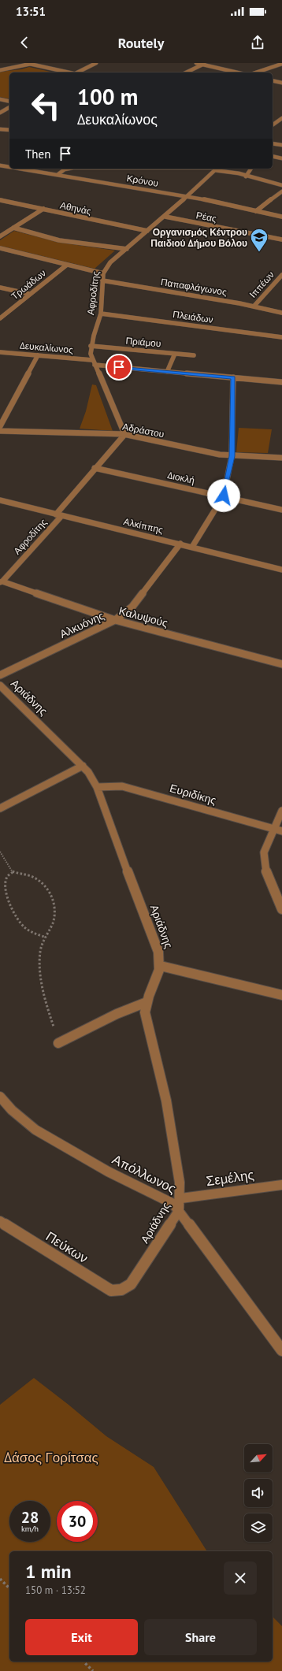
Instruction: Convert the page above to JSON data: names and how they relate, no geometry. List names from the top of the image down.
{
  "streets": {
    "street": [
      "Κρόνου",
      "Αθηνάς",
      "Ρέας",
      "Τρωάδων",
      "Ιππέων",
      "Παπαφλάγωνος",
      "Αφροδίτης",
      "Πλειάδων",
      "Πριάμου",
      "Δευκαλίωνος",
      "Αδράστου",
      "Διοκλή",
      "Αλκίππης",
      "Καλυψούς",
      "Αλκυόνης",
      "Αριάδνης",
      "Ευριδίκης",
      "Απόλλωνος",
      "Σεμέλης",
      "Πεύκων"
    ]
  },
  "crossings": [
    ["Κρόνου", "Αφροδίτης"],
    ["Αθηνάς", "Αφροδίτης"],
    ["Ρέας", "Αφροδίτης"],
    ["Ιππέων", "Παπαφλάγωνος"],
    ["Παπαφλάγωνος", "Αφροδίτης"],
    ["Αφροδίτης", "Πλειάδων"],
    ["Αφροδίτης", "Πριάμου"],
    ["Αφροδίτης", "Δευκαλίωνος"],
    ["Αφροδίτης", "Αδράστου"],
    ["Αφροδίτης", "Διοκλή"],
    ["Αφροδίτης", "Αλκίππης"],
    ["Αφροδίτης", "Καλυψούς"],
    ["Αλκίππης", "Αλκυόνης"],
    ["Καλυψούς", "Αλκυόνης"],
    ["Αριάδνης", "Ευριδίκης"],
    ["Αριάδνης", "Απόλλωνος"],
    ["Αριάδνης", "Σεμέλης"],
    ["Αριάδνης", "Πεύκων"]
  ],
  "parks": ["Δάσος Γορίτσας"],
  "places": {
    "school or university": ["Οργανισμός Κέντρου Παιδιού Δήμου Βόλου"]
  },
  "north": "top right",
  "page": {
    "status": "13:51",
    "header": "Routely",
    "turn": ["100 m", "Δευκαλίωνος"],
    "then": "Then",
    "speed": "28 km/h",
    "limit": "30",
    "heading": ["1 min", "150 m · 13:52"],
    "buttons": ["Exit", "Share"]
  }
}
